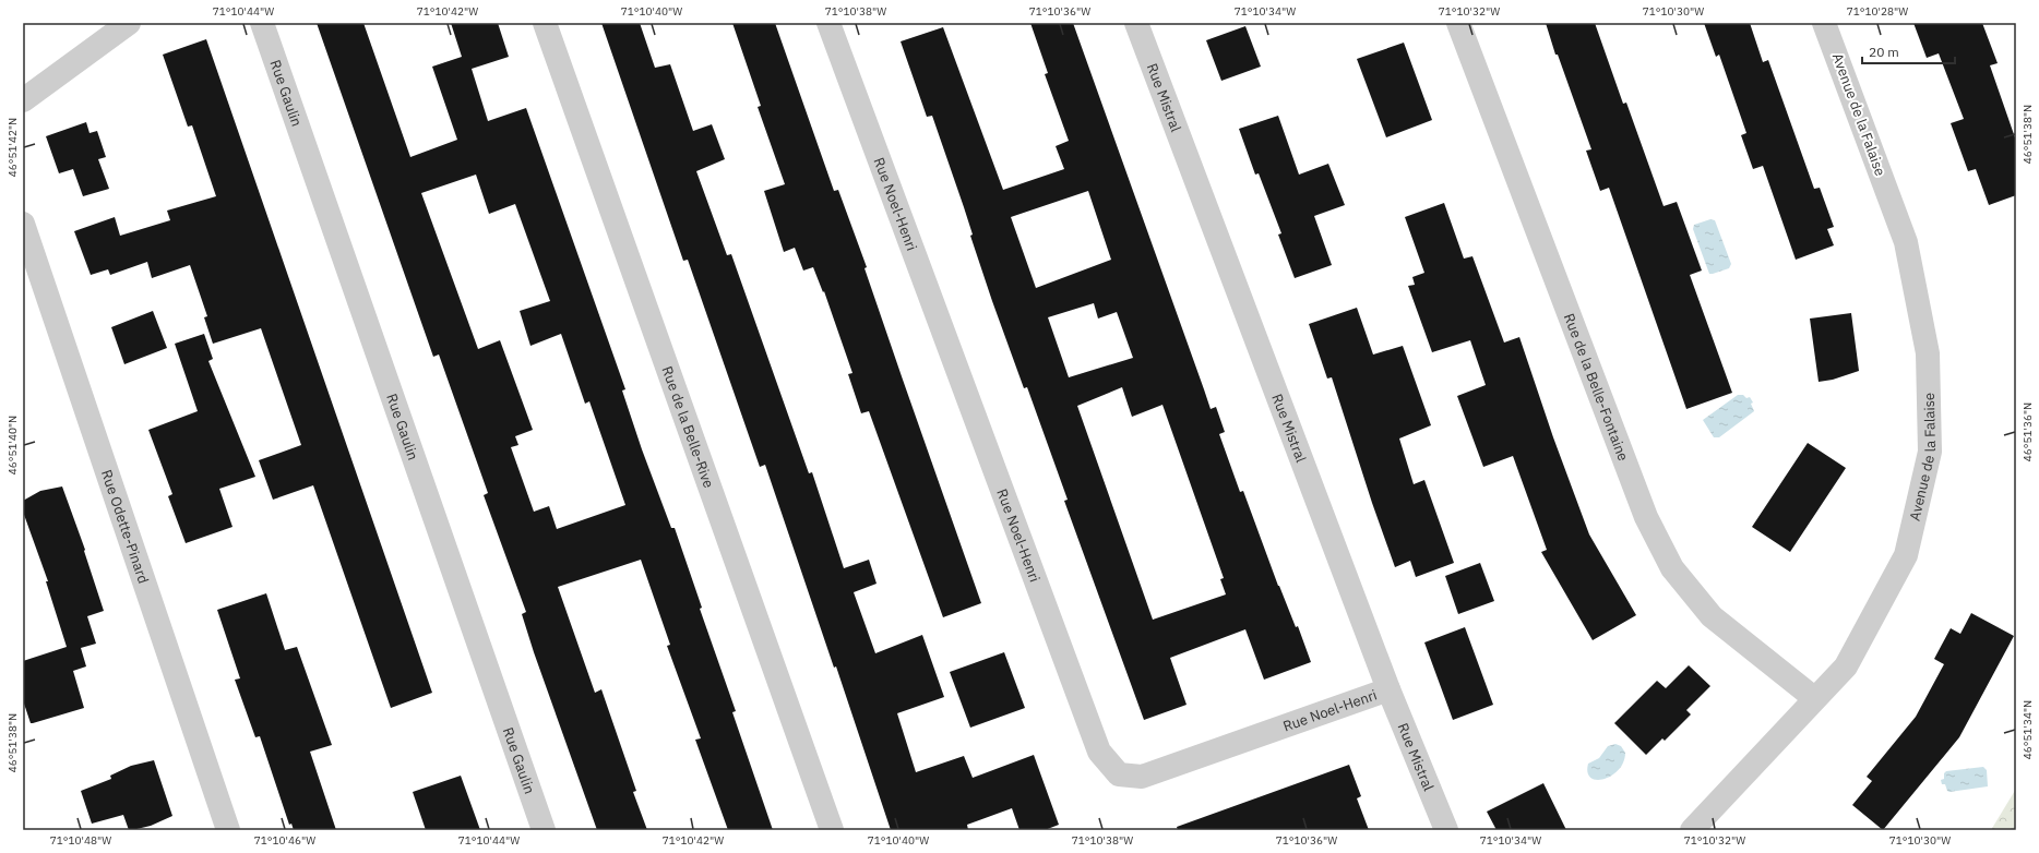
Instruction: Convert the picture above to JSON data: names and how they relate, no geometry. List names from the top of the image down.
{
  "streets": {
    "street": [
      "Rue Gaulin",
      "Rue Mistral",
      "Avenue de la Falaise",
      "Rue Noel-Henri",
      "Rue de la Belle-Fontaine",
      "Rue de la Belle-Rive",
      "Rue Odette-Pinard"
    ]
  },
  "crossings": [
    ["Rue Mistral", "Rue Noel-Henri"],
    ["Avenue de la Falaise", "Rue de la Belle-Fontaine"]
  ],
  "scale_bar": "20 m",
  "coordinates": [
    "71°10'44\"W",
    "71°10'42\"W",
    "71°10'40\"W",
    "71°10'38\"W",
    "71°10'36\"W",
    "71°10'34\"W",
    "71°10'32\"W",
    "71°10'30\"W",
    "71°10'28\"W",
    "46°51'38\"N",
    "46°51'42\"N",
    "46°51'36\"N",
    "46°51'40\"N",
    "46°51'34\"N",
    "71°10'48\"W",
    "71°10'46\"W"
  ]
}
